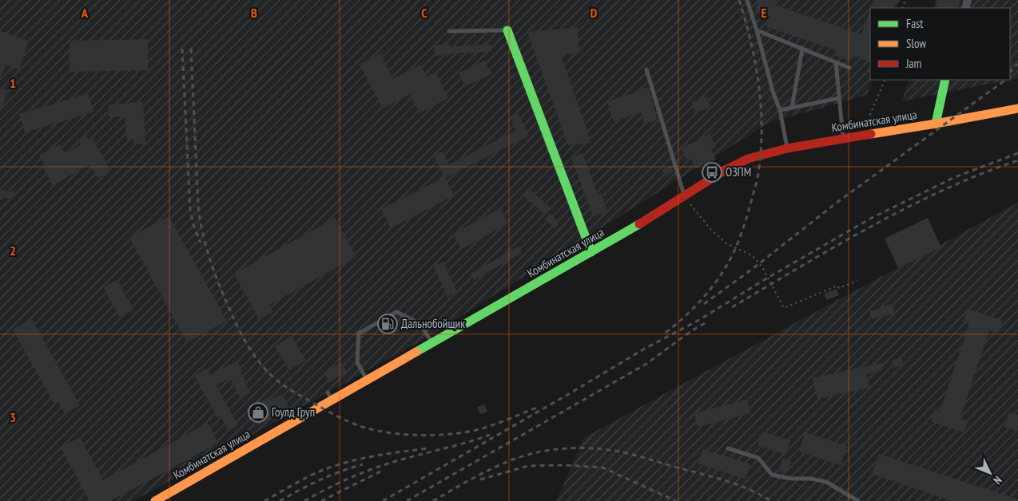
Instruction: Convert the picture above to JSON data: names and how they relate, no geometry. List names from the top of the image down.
{
  "streets": {
    "main road": ["Комбинатская улица"]
  },
  "places": {
    "bus stop": ["ОЗПМ"],
    "fuel station": ["Дальнобойщик"],
    "shop": ["Гоулд Груп"]
  },
  "legend": ["Fast", "Slow", "Jam"],
  "north": "bottom right",
  "grid": {
    "columns": [
      "A",
      "B",
      "C",
      "D",
      "E"
    ],
    "rows": ["1", "2", "3"]
  }
}
